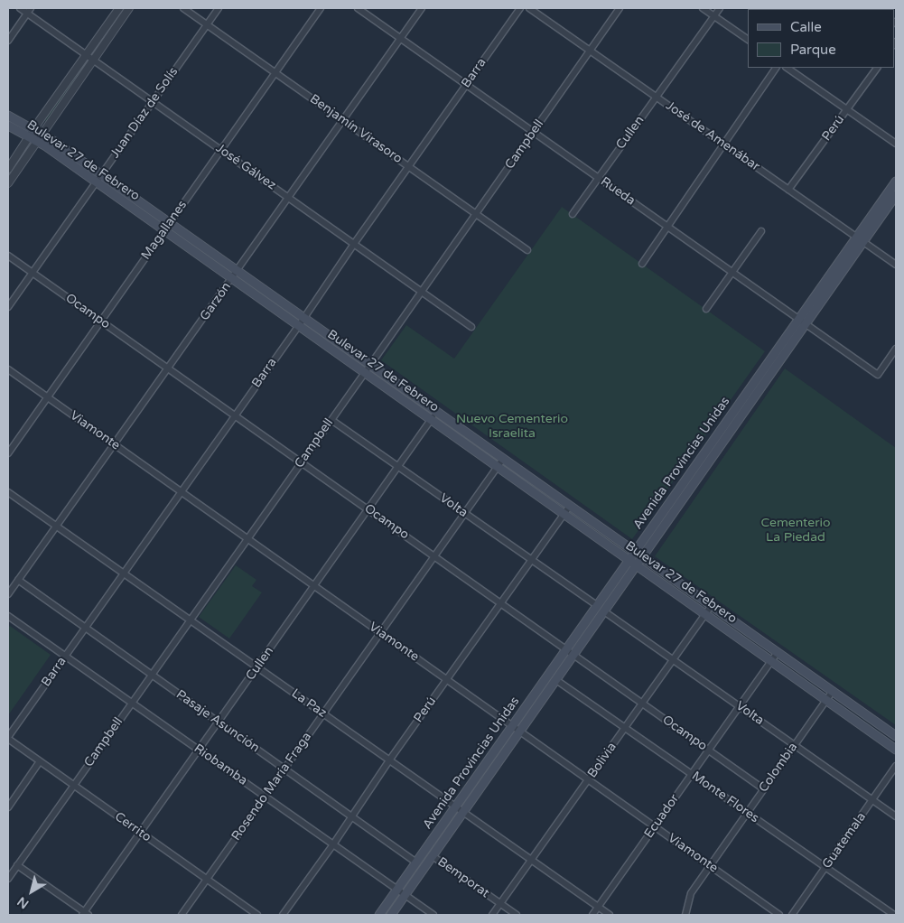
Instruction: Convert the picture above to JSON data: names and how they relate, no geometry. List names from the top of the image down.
{
  "streets": {
    "main road": ["Bulevar 27 de Febrero", "Avenida Provincias Unidas"],
    "street": [
      "Barra",
      "Juan Díaz de Solís",
      "Perú",
      "Benjamín Virasoro",
      "Cullen",
      "José de Amenábar",
      "Campbell",
      "José Gálvez",
      "Rueda",
      "Magallanes",
      "Garzón",
      "Ocampo",
      "Viamonte",
      "Volta",
      "La Paz",
      "Pasaje Asunción",
      "Bolivia",
      "Riobamba",
      "Colombia",
      "Rosendo María Fraga",
      "Monte Flores",
      "Ecuador",
      "Cerrito",
      "Guatemala",
      "Bemporat"
    ]
  },
  "crossings": [
    ["Barra", "Benjamín Virasoro"],
    ["Barra", "Bulevar 27 de Febrero"],
    ["Barra", "José Gálvez"],
    ["Barra", "Rueda"],
    ["Barra", "Ocampo"],
    ["Barra", "Viamonte"],
    ["Barra", "La Paz"],
    ["Barra", "Pasaje Asunción"],
    ["Barra", "Riobamba"],
    ["Barra", "Cerrito"],
    ["Juan Díaz de Solís", "Benjamín Virasoro"],
    ["Juan Díaz de Solís", "Bulevar 27 de Febrero"],
    ["Juan Díaz de Solís", "José Gálvez"],
    ["Juan Díaz de Solís", "Ocampo"],
    ["Perú", "José de Amenábar"],
    ["Perú", "Bulevar 27 de Febrero"],
    ["Perú", "Ocampo"],
    ["Perú", "Viamonte"],
    ["Perú", "Volta"],
    ["Perú", "La Paz"],
    ["Perú", "Pasaje Asunción"],
    ["Perú", "Riobamba"],
    ["Benjamín Virasoro", "Campbell"],
    ["Benjamín Virasoro", "Magallanes"],
    ["Benjamín Virasoro", "Garzón"],
    ["Cullen", "José de Amenábar"],
    ["Cullen", "Bulevar 27 de Febrero"],
    ["Cullen", "Rueda"],
    ["Cullen", "Ocampo"],
    ["Cullen", "Viamonte"],
    ["Cullen", "Volta"],
    ["Cullen", "La Paz"],
    ["Cullen", "Pasaje Asunción"],
    ["Cullen", "Riobamba"],
    ["Cullen", "Cerrito"],
    ["José de Amenábar", "Campbell"],
    ["José de Amenábar", "Avenida Provincias Unidas"],
    ["Campbell", "Bulevar 27 de Febrero"],
    ["Campbell", "José Gálvez"],
    ["Campbell", "Rueda"],
    ["Campbell", "Ocampo"],
    ["Campbell", "Viamonte"],
    ["Campbell", "Volta"],
    ["Campbell", "La Paz"],
    ["Campbell", "Pasaje Asunción"],
    ["Campbell", "Riobamba"],
    ["Campbell", "Cerrito"],
    ["Bulevar 27 de Febrero", "Magallanes"],
    ["Bulevar 27 de Febrero", "Garzón"],
    ["Bulevar 27 de Febrero", "Avenida Provincias Unidas"],
    ["Bulevar 27 de Febrero", "Bolivia"],
    ["Bulevar 27 de Febrero", "Colombia"],
    ["Bulevar 27 de Febrero", "Rosendo María Fraga"],
    ["Bulevar 27 de Febrero", "Ecuador"],
    ["José Gálvez", "Magallanes"],
    ["José Gálvez", "Garzón"],
    ["Rueda", "Garzón"],
    ["Rueda", "Avenida Provincias Unidas"],
    ["Magallanes", "Ocampo"],
    ["Magallanes", "Viamonte"],
    ["Garzón", "Ocampo"],
    ["Garzón", "Viamonte"],
    ["Garzón", "La Paz"],
    ["Garzón", "Pasaje Asunción"],
    ["Ocampo", "Avenida Provincias Unidas"],
    ["Ocampo", "Bolivia"],
    ["Ocampo", "Colombia"],
    ["Ocampo", "Rosendo María Fraga"],
    ["Ocampo", "Ecuador"],
    ["Viamonte", "Avenida Provincias Unidas"],
    ["Viamonte", "Bolivia"],
    ["Viamonte", "Colombia"],
    ["Viamonte", "Rosendo María Fraga"],
    ["Viamonte", "Ecuador"],
    ["Avenida Provincias Unidas", "Volta"],
    ["Avenida Provincias Unidas", "La Paz"],
    ["Avenida Provincias Unidas", "Pasaje Asunción"],
    ["Avenida Provincias Unidas", "Riobamba"],
    ["Avenida Provincias Unidas", "Monte Flores"],
    ["Avenida Provincias Unidas", "Bemporat"],
    ["Volta", "Bolivia"],
    ["Volta", "Colombia"],
    ["Volta", "Rosendo María Fraga"],
    ["Volta", "Ecuador"],
    ["Volta", "Guatemala"],
    ["La Paz", "Bolivia"],
    ["La Paz", "Rosendo María Fraga"],
    ["La Paz", "Ecuador"],
    ["Pasaje Asunción", "Rosendo María Fraga"],
    ["Bolivia", "Monte Flores"],
    ["Bolivia", "Bemporat"],
    ["Riobamba", "Rosendo María Fraga"],
    ["Colombia", "Monte Flores"],
    ["Rosendo María Fraga", "Cerrito"],
    ["Monte Flores", "Ecuador"],
    ["Monte Flores", "Guatemala"]
  ],
  "parks": ["Nuevo Cementerio Israelita", "Cementerio La Piedad"],
  "legend": ["Calle", "Parque"],
  "north": "bottom left"
}
